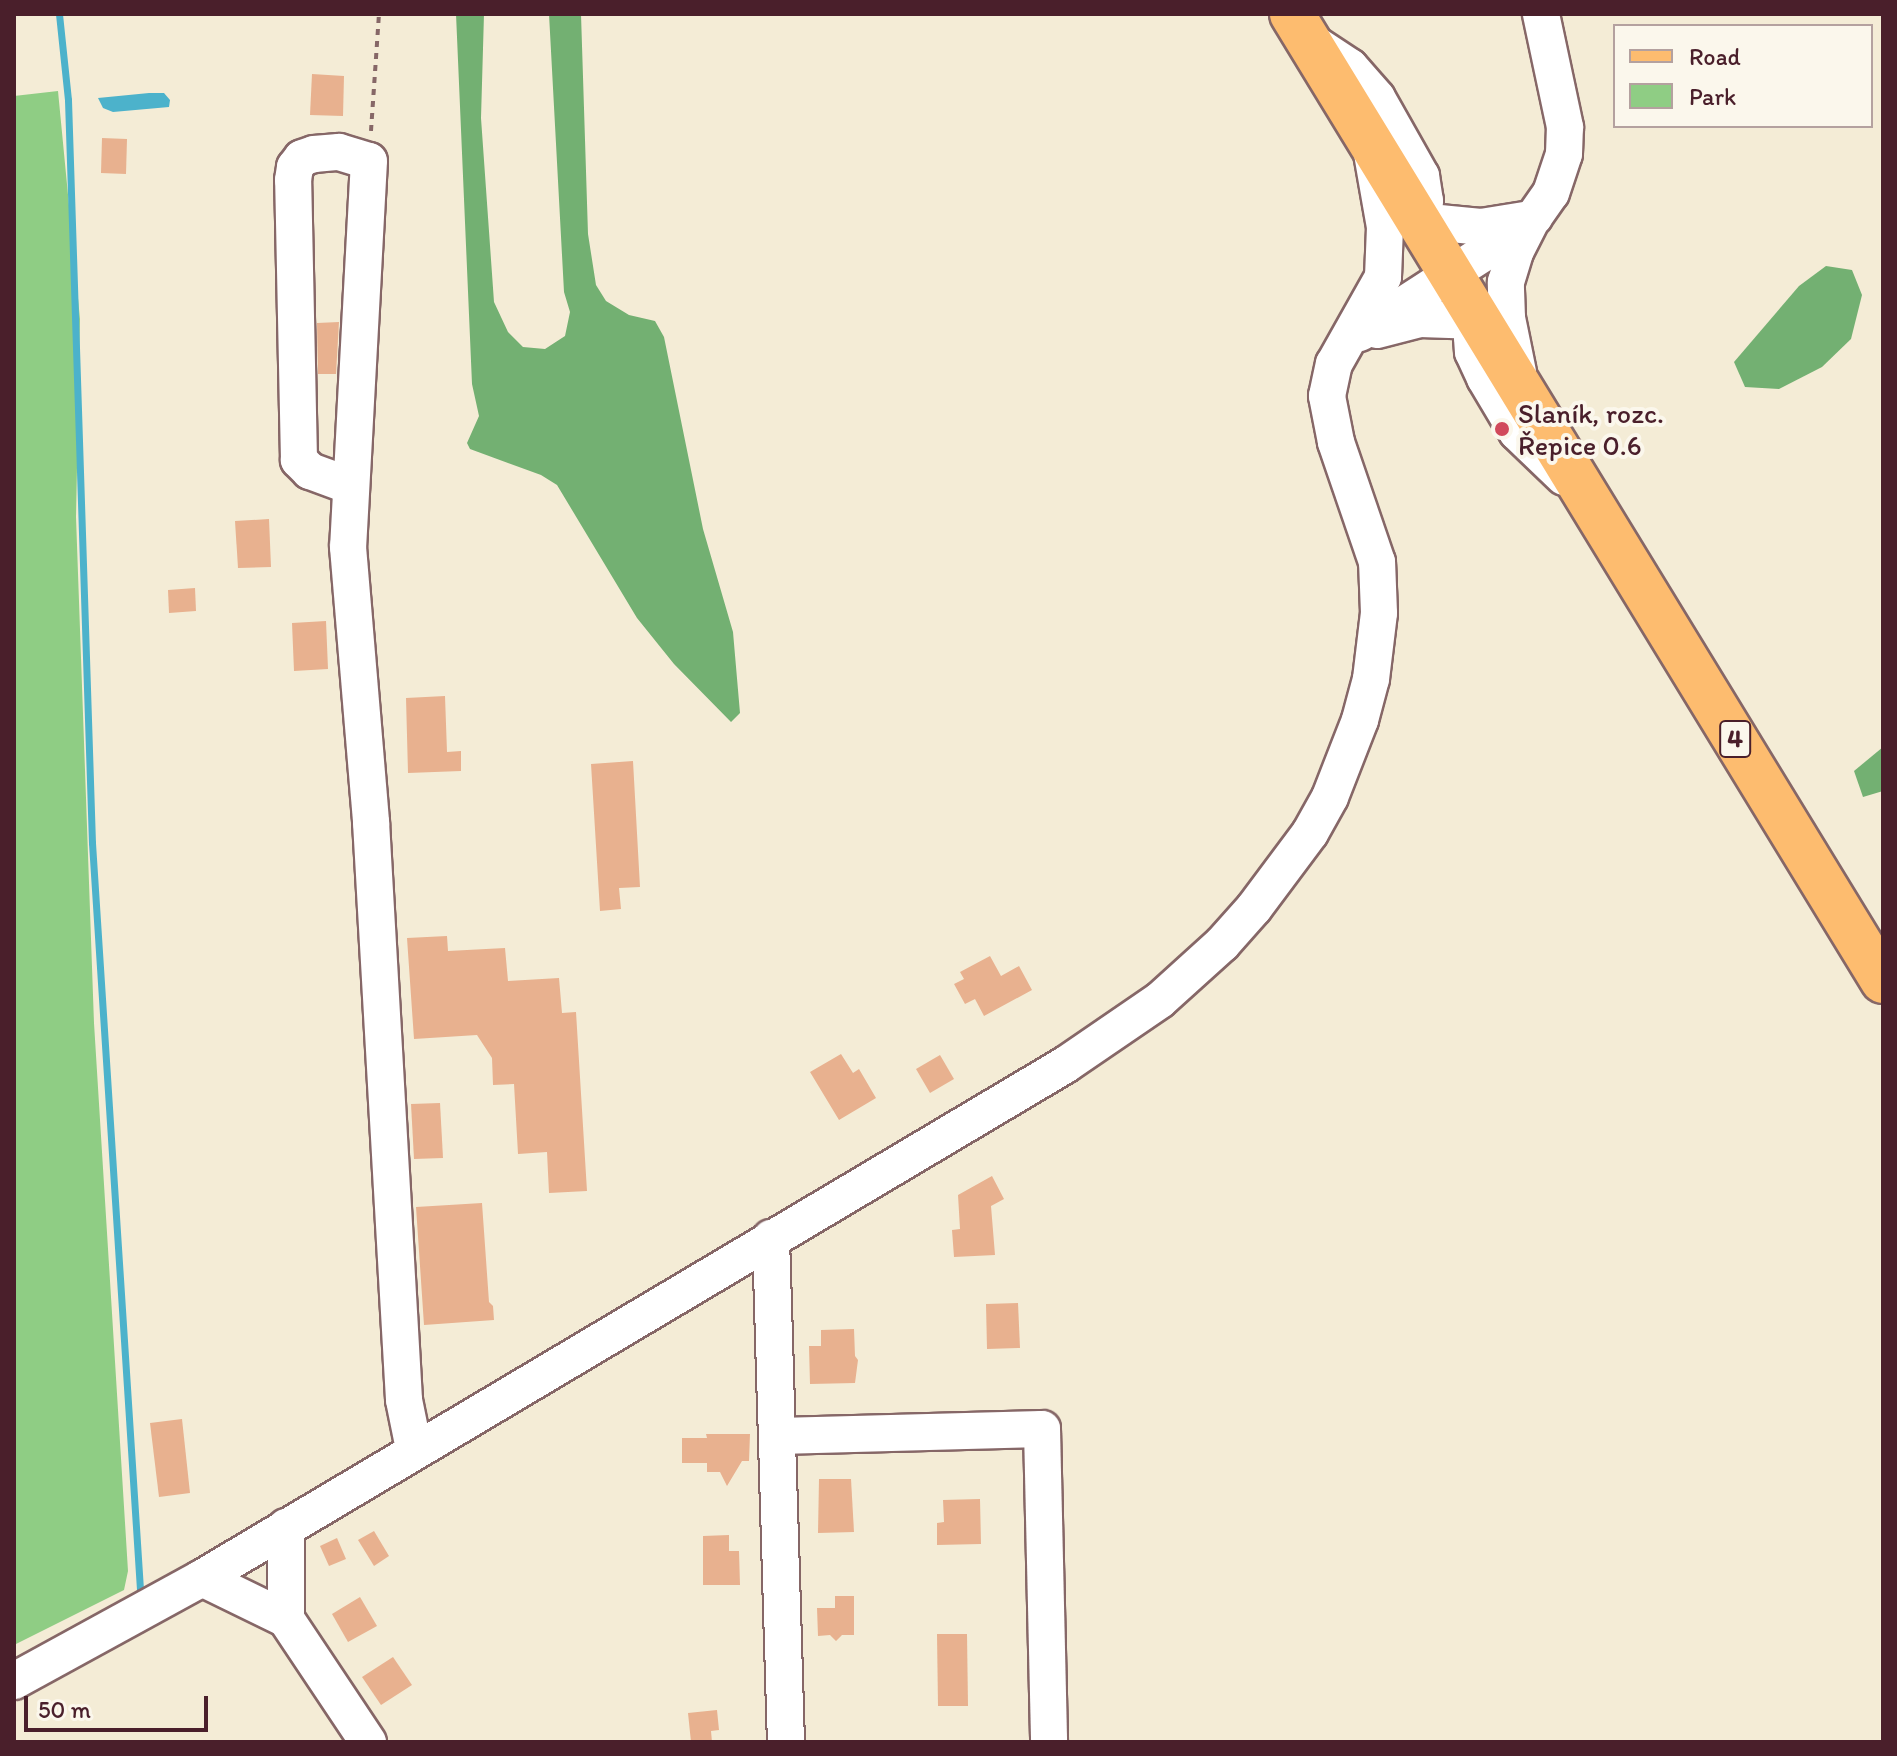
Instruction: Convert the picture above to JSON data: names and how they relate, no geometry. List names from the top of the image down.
{
  "streets": {
    "main road": ["4"]
  },
  "places": ["Slaník, rozc. Řepice 0.6"],
  "legend": ["Road", "Park"],
  "scale_bar": "50 m"
}
